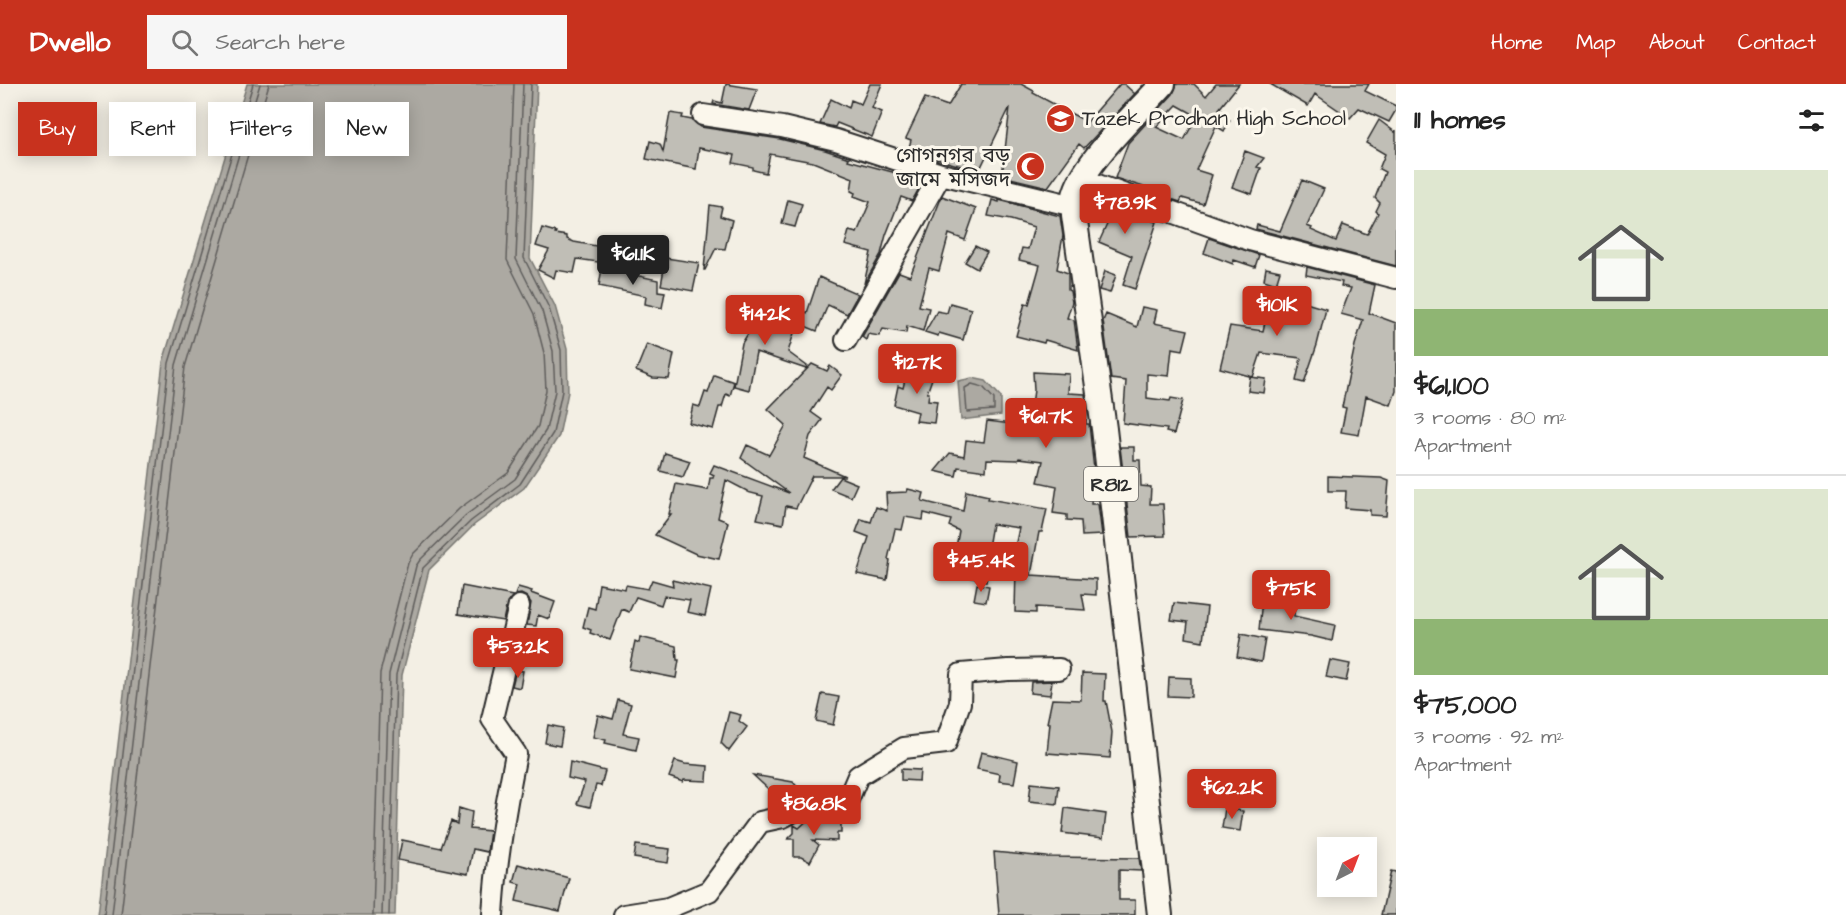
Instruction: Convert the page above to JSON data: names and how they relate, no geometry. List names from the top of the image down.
{
  "streets": {
    "main road": ["R812"]
  },
  "places": {
    "school or university": ["Tazek Prodhan High School"],
    "mosque": ["গোগনগর বড় জামে মসিজদ"]
  },
  "north": "top right",
  "page": {
    "header": "Dwello",
    "search": "Search here",
    "nav": [
      "Home",
      "Map",
      "About",
      "Contact"
    ],
    "heading": "11 homes",
    "chip": [
      "Buy",
      "Rent",
      "Filters",
      "New"
    ],
    "list": [
      {
        "name": "$61,100",
        "note": "3 rooms · 80 m² · Apartment"
      },
      {
        "name": "$75,000",
        "note": "3 rooms · 92 m² · Apartment"
      }
    ],
    "price": [
      "$78.9K",
      "$61.1K",
      "$101K",
      "$142K",
      "$127K",
      "$61.7K",
      "$45.4K",
      "$75K",
      "$53.2K",
      "$62.2K",
      "$86.8K"
    ]
  }
}
